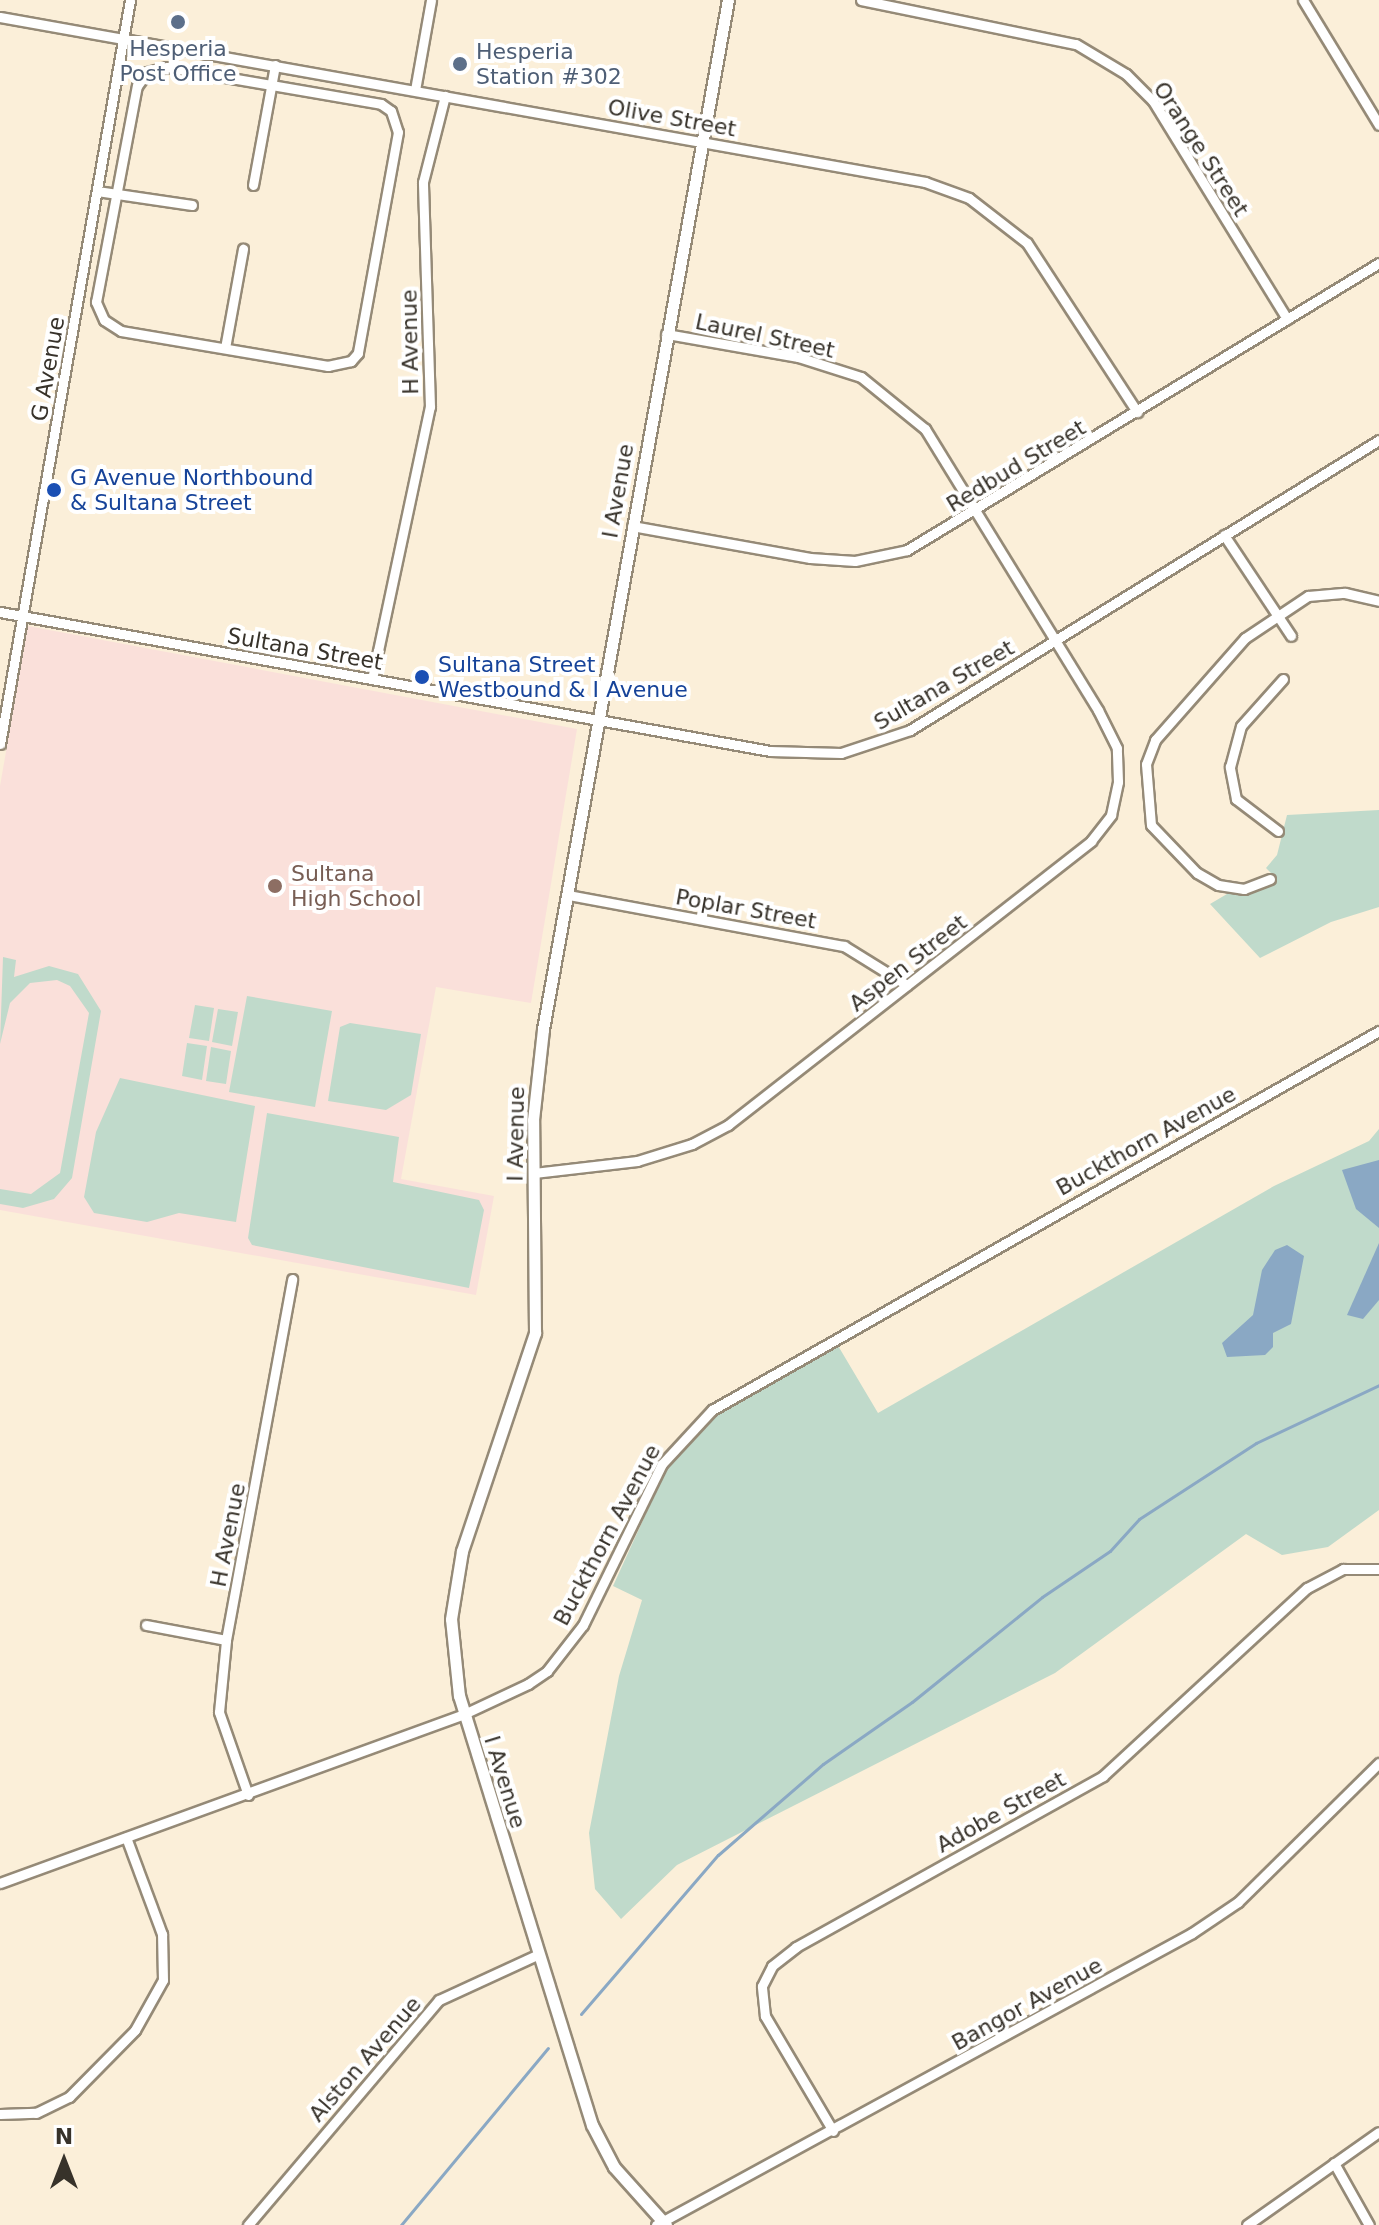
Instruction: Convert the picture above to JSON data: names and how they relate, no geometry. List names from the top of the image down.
{
  "streets": {
    "main road": ["I Avenue"],
    "street": [
      "Olive Street",
      "Orange Street",
      "Laurel Street",
      "H Avenue",
      "G Avenue",
      "Redbud Street",
      "Sultana Street",
      "Poplar Street",
      "Aspen Street",
      "Buckthorn Avenue",
      "Adobe Street",
      "Bangor Avenue",
      "Alston Avenue"
    ]
  },
  "crossings": [
    ["Olive Street", "H Avenue"],
    ["Olive Street", "G Avenue"],
    ["Olive Street", "Redbud Street"],
    ["Olive Street", "I Avenue"],
    ["Orange Street", "Redbud Street"],
    ["Laurel Street", "Redbud Street"],
    ["Laurel Street", "I Avenue"],
    ["Laurel Street", "Sultana Street"],
    ["Laurel Street", "Aspen Street"],
    ["H Avenue", "Sultana Street"],
    ["H Avenue", "Buckthorn Avenue"],
    ["G Avenue", "Sultana Street"],
    ["Redbud Street", "I Avenue"],
    ["I Avenue", "Sultana Street"],
    ["I Avenue", "Poplar Street"],
    ["I Avenue", "Aspen Street"],
    ["I Avenue", "Buckthorn Avenue"],
    ["I Avenue", "Bangor Avenue"],
    ["I Avenue", "Alston Avenue"],
    ["Sultana Street", "Aspen Street"],
    ["Poplar Street", "Aspen Street"],
    ["Adobe Street", "Bangor Avenue"]
  ],
  "places": [
    "Hesperia Post Office",
    "Hesperia Station #302",
    "G Avenue Northbound & Sultana Street",
    "Sultana Street Westbound & I Avenue",
    "Sultana High School"
  ],
  "north": "top"
}
